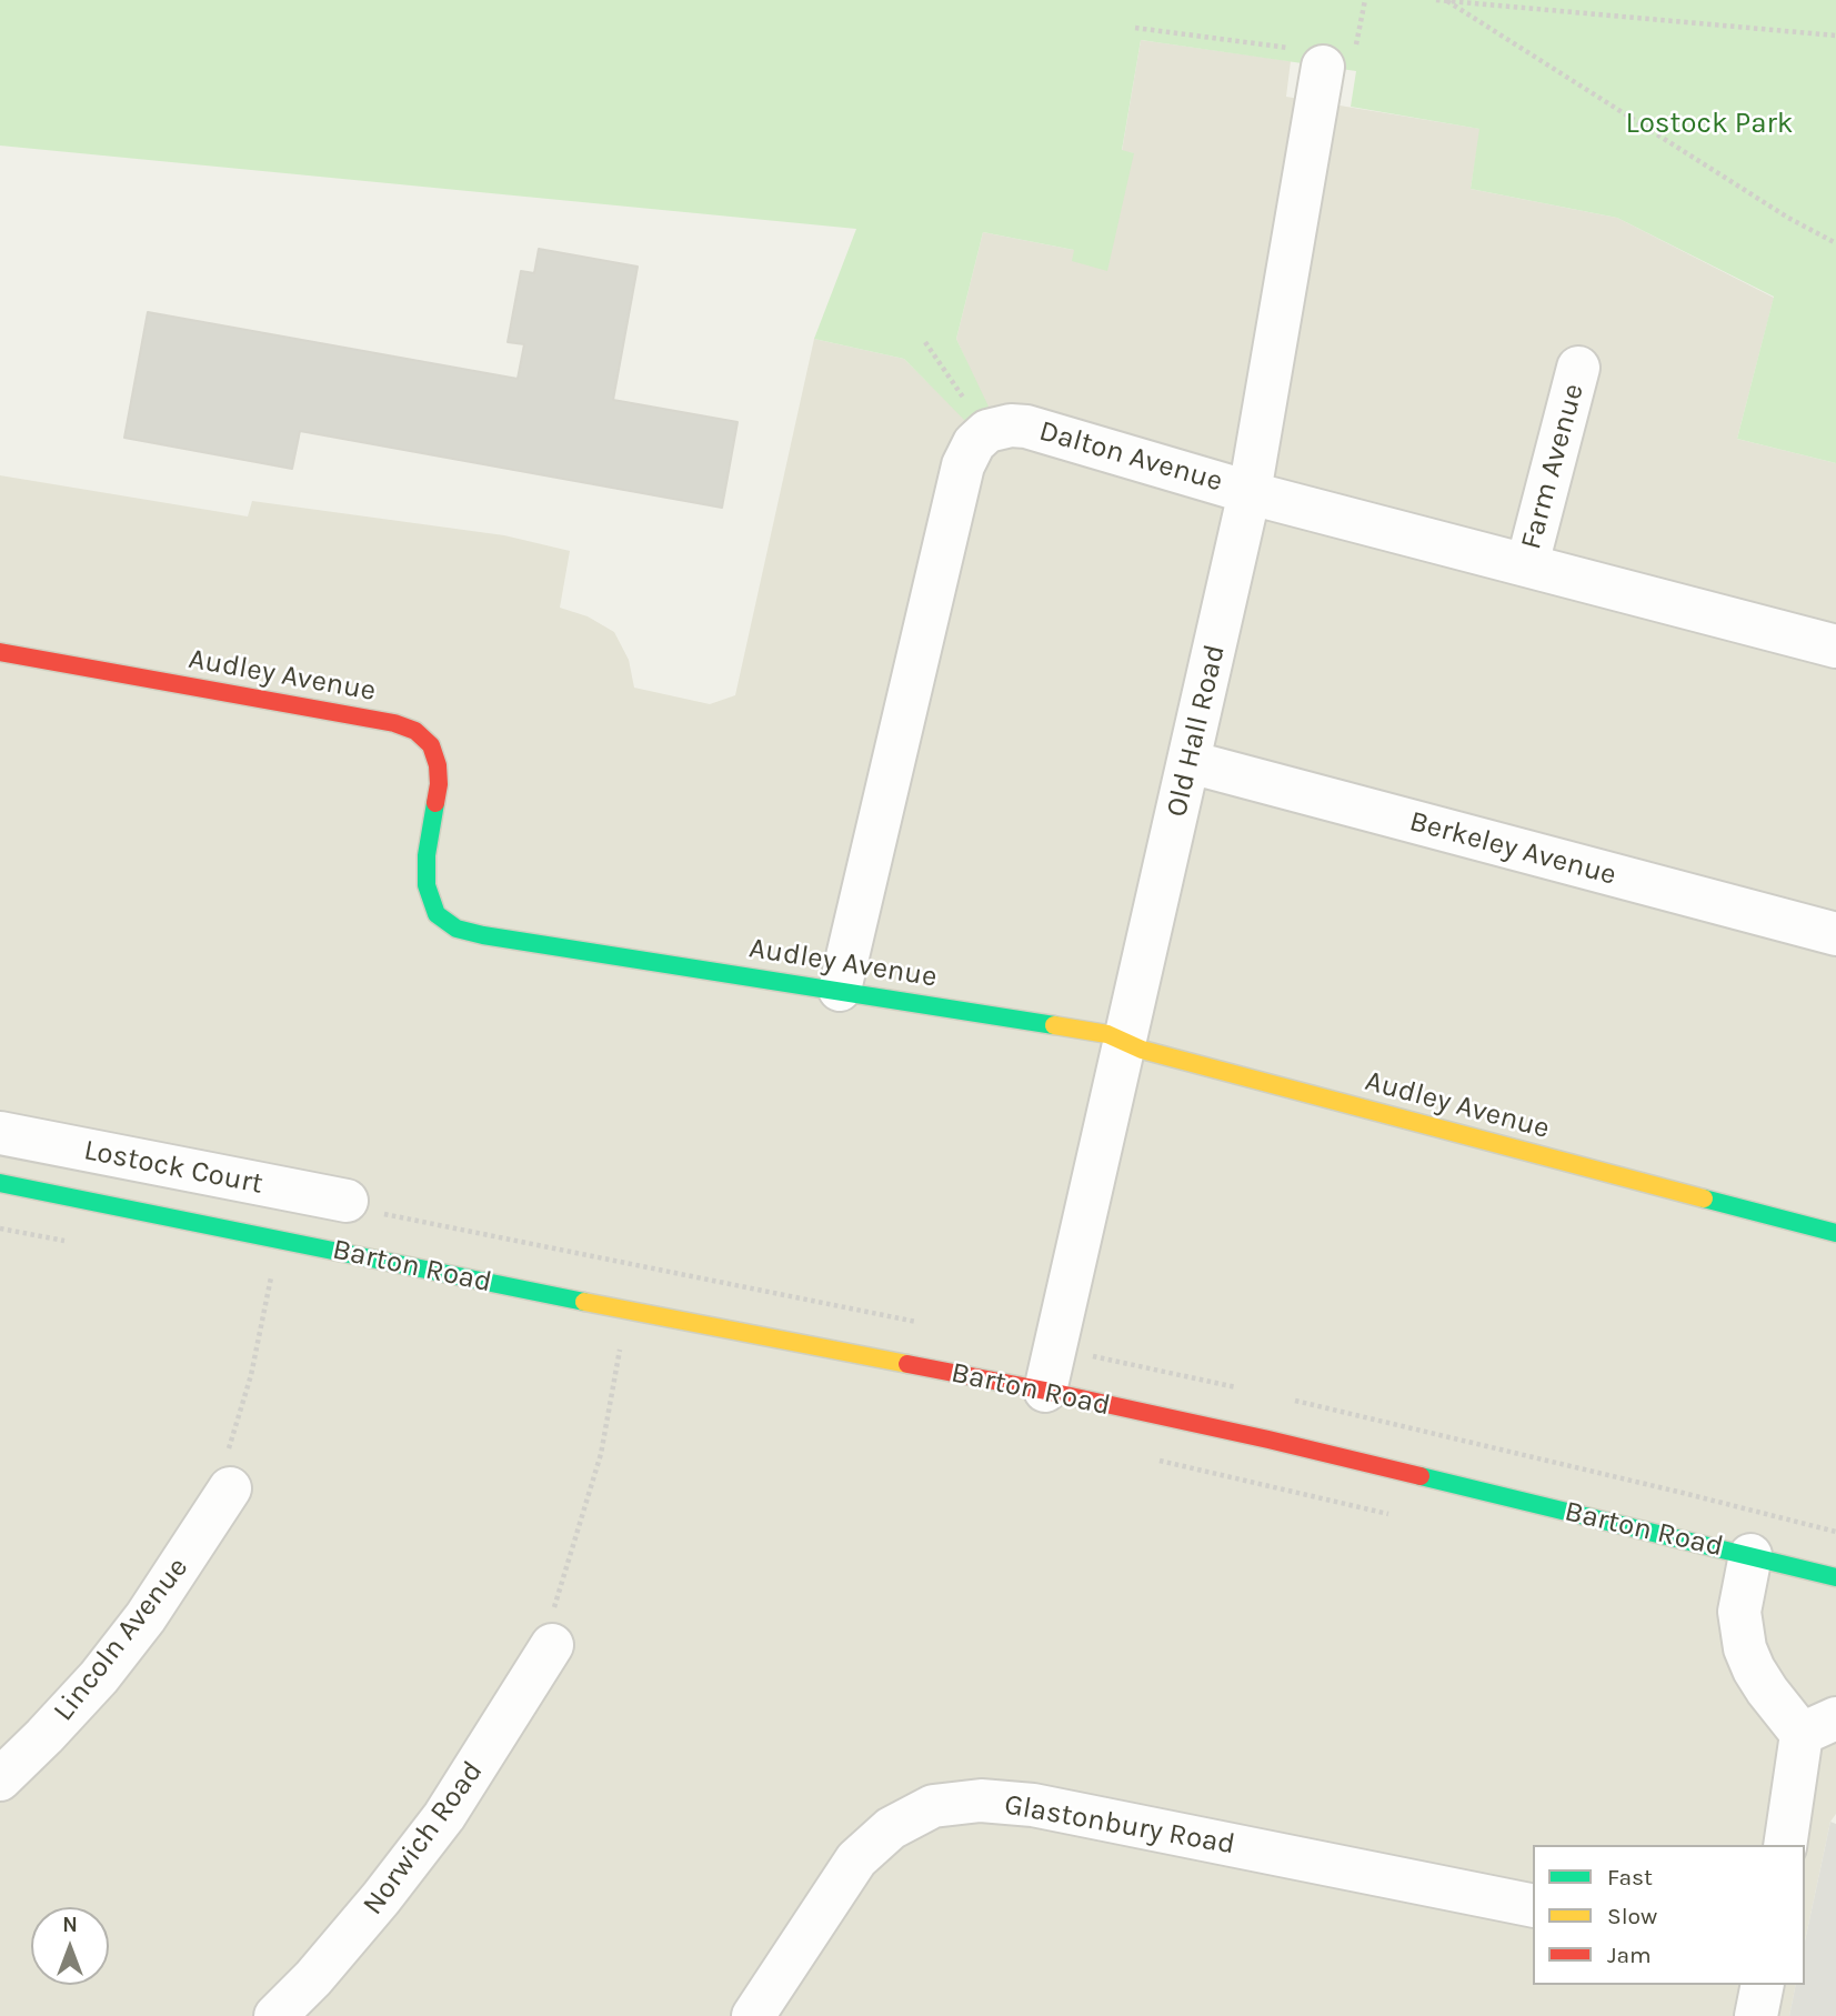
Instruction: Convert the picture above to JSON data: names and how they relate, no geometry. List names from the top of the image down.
{
  "streets": {
    "street": [
      "Dalton Avenue",
      "Farm Avenue",
      "Audley Avenue",
      "Old Hall Road",
      "Berkeley Avenue",
      "Lostock Court",
      "Barton Road",
      "Lincoln Avenue",
      "Glastonbury Road",
      "Norwich Road"
    ]
  },
  "crossings": [
    ["Dalton Avenue", "Farm Avenue"],
    ["Dalton Avenue", "Old Hall Road"],
    ["Audley Avenue", "Old Hall Road"],
    ["Old Hall Road", "Berkeley Avenue"],
    ["Old Hall Road", "Barton Road"]
  ],
  "parks": ["Lostock Park"],
  "legend": ["Fast", "Slow", "Jam"],
  "north": "top"
}
